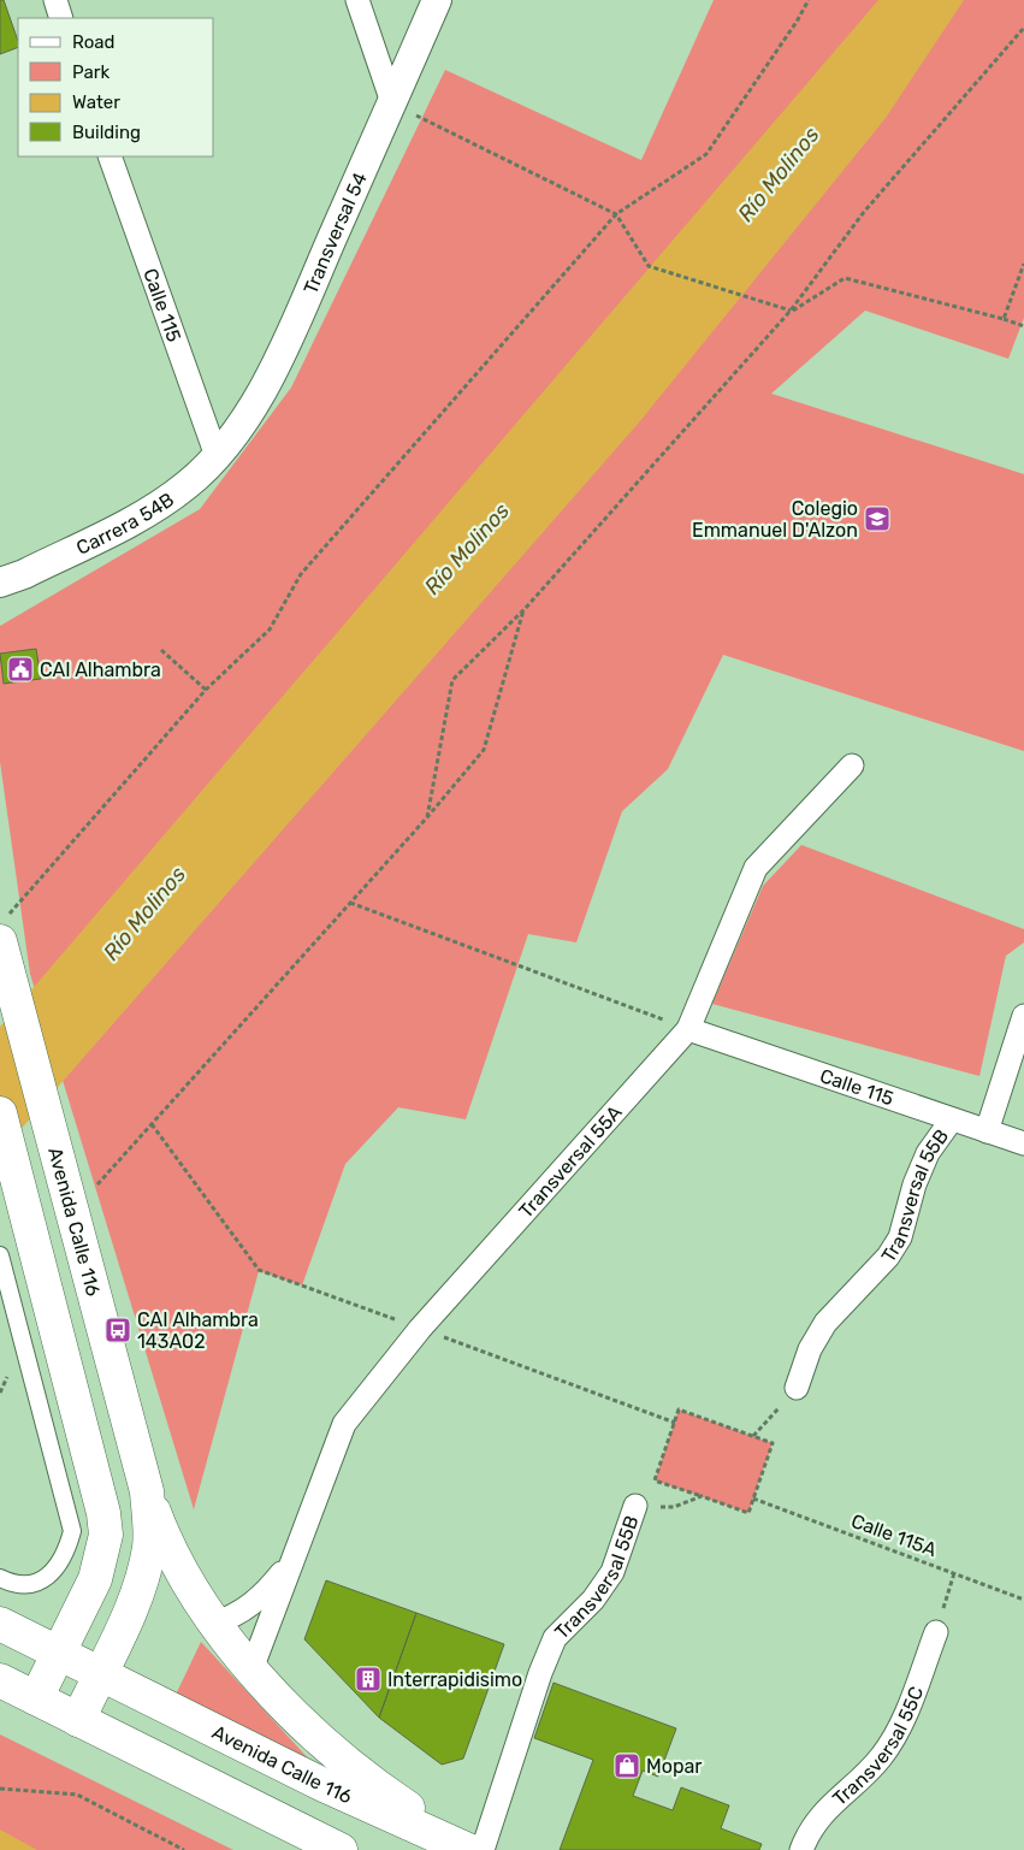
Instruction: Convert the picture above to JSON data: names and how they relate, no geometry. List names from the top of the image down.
{
  "streets": {
    "main road": ["Avenida Calle 116"],
    "street": [
      "Transversal 54",
      "Calle 115",
      "Carrera 54B",
      "Transversal 55A",
      "Transversal 55B",
      "Transversal 55C"
    ],
    "path": ["Calle 115A"]
  },
  "crossings": [
    ["Transversal 54", "Calle 115"],
    ["Transversal 54", "Carrera 54B"],
    ["Calle 115", "Carrera 54B"],
    ["Calle 115", "Transversal 55A"],
    ["Calle 115", "Transversal 55B"]
  ],
  "water": ["Río Molinos"],
  "places": {
    "school or university": ["Colegio Emmanuel D'Alzon"],
    "public building": ["CAI Alhambra"],
    "bus stop": ["CAI Alhambra 143A02"],
    "building": ["Interrapidisimo"],
    "shop": ["Mopar"]
  },
  "legend": [
    "Road",
    "Park",
    "Water",
    "Building"
  ]
}
